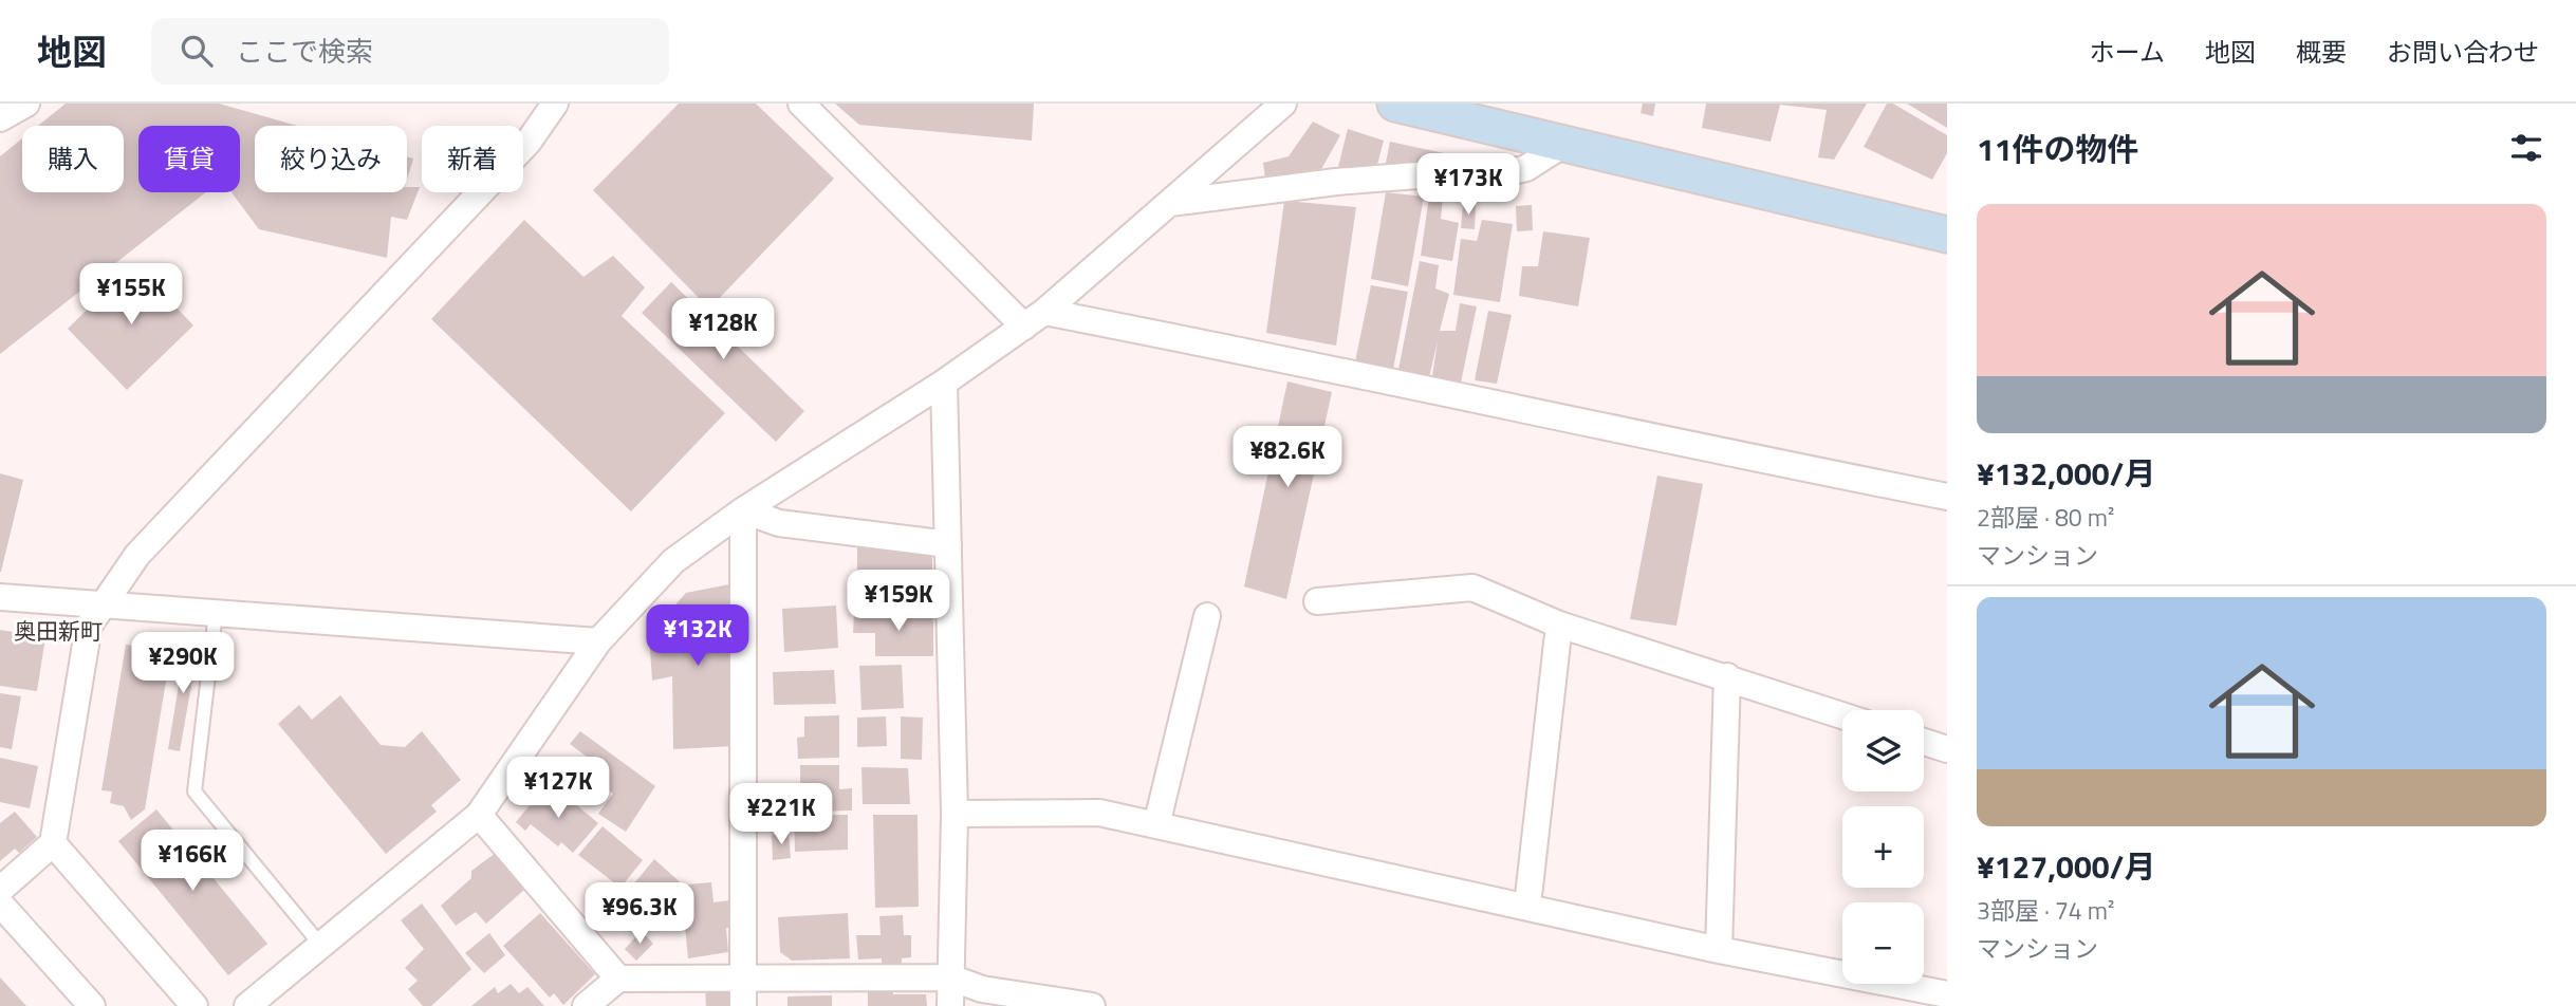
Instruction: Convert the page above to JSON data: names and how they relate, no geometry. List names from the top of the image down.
{
  "districts": ["奥田新町"],
  "page": {
    "header": "地図",
    "search": "ここで検索",
    "nav": [
      "ホーム",
      "地図",
      "概要",
      "お問い合わせ"
    ],
    "heading": "11件の物件",
    "chip": [
      "購入",
      "賃貸",
      "絞り込み",
      "新着"
    ],
    "price": [
      "¥173K",
      "¥155K",
      "¥128K",
      "¥82.6K",
      "¥159K",
      "¥132K",
      "¥290K",
      "¥127K",
      "¥221K",
      "¥166K",
      "¥96.3K"
    ],
    "list": [
      {
        "name": "¥132,000/月",
        "note": "2部屋 · 80 m² · マンション"
      },
      {
        "name": "¥127,000/月",
        "note": "3部屋 · 74 m² · マンション"
      }
    ],
    "map_buttons": ["+", "−"]
  }
}
